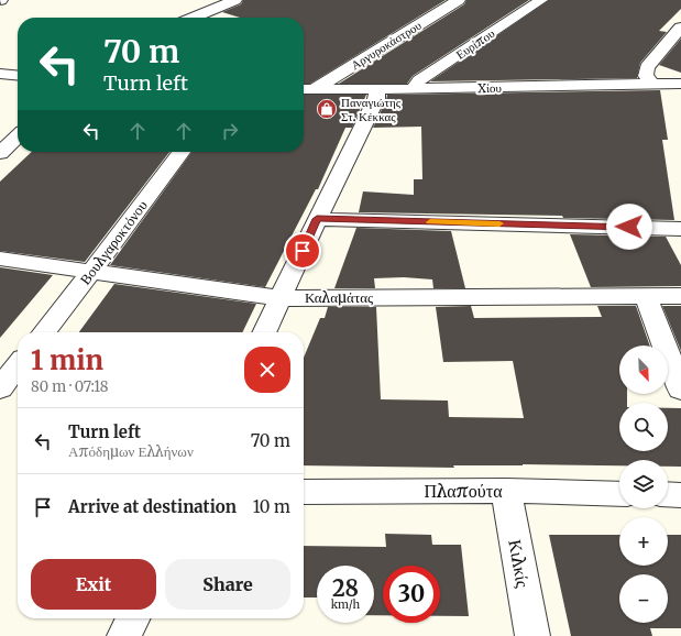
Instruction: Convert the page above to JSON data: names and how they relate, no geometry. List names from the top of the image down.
{
  "streets": {
    "street": [
      "Ευρίπου",
      "Αργυροκάστρου",
      "Χίου",
      "Βουλγαροκτόνου",
      "Καλαμάτας",
      "Πλαπούτα",
      "Κιλκίς"
    ]
  },
  "crossings": [
    ["Ευρίπου", "Χίου"],
    ["Αργυροκάστρου", "Χίου"],
    ["Βουλγαροκτόνου", "Καλαμάτας"],
    ["Πλαπούτα", "Κιλκίς"]
  ],
  "places": {
    "shop": ["Παναγιώτης Στ. Κέκκας"]
  },
  "north": "bottom right",
  "page": {
    "turn": ["70 m", "Turn left"],
    "heading": ["1 min", "80 m · 07:18"],
    "map_buttons": ["+", "−"],
    "list": [
      {
        "name": "Turn left",
        "note": "Απόδημων Ελλήνων",
        "value": "70 m"
      },
      {
        "name": "Arrive at destination",
        "value": "10 m"
      }
    ],
    "buttons": ["Exit", "Share"],
    "speed": "28 km/h",
    "limit": "30"
  }
}
